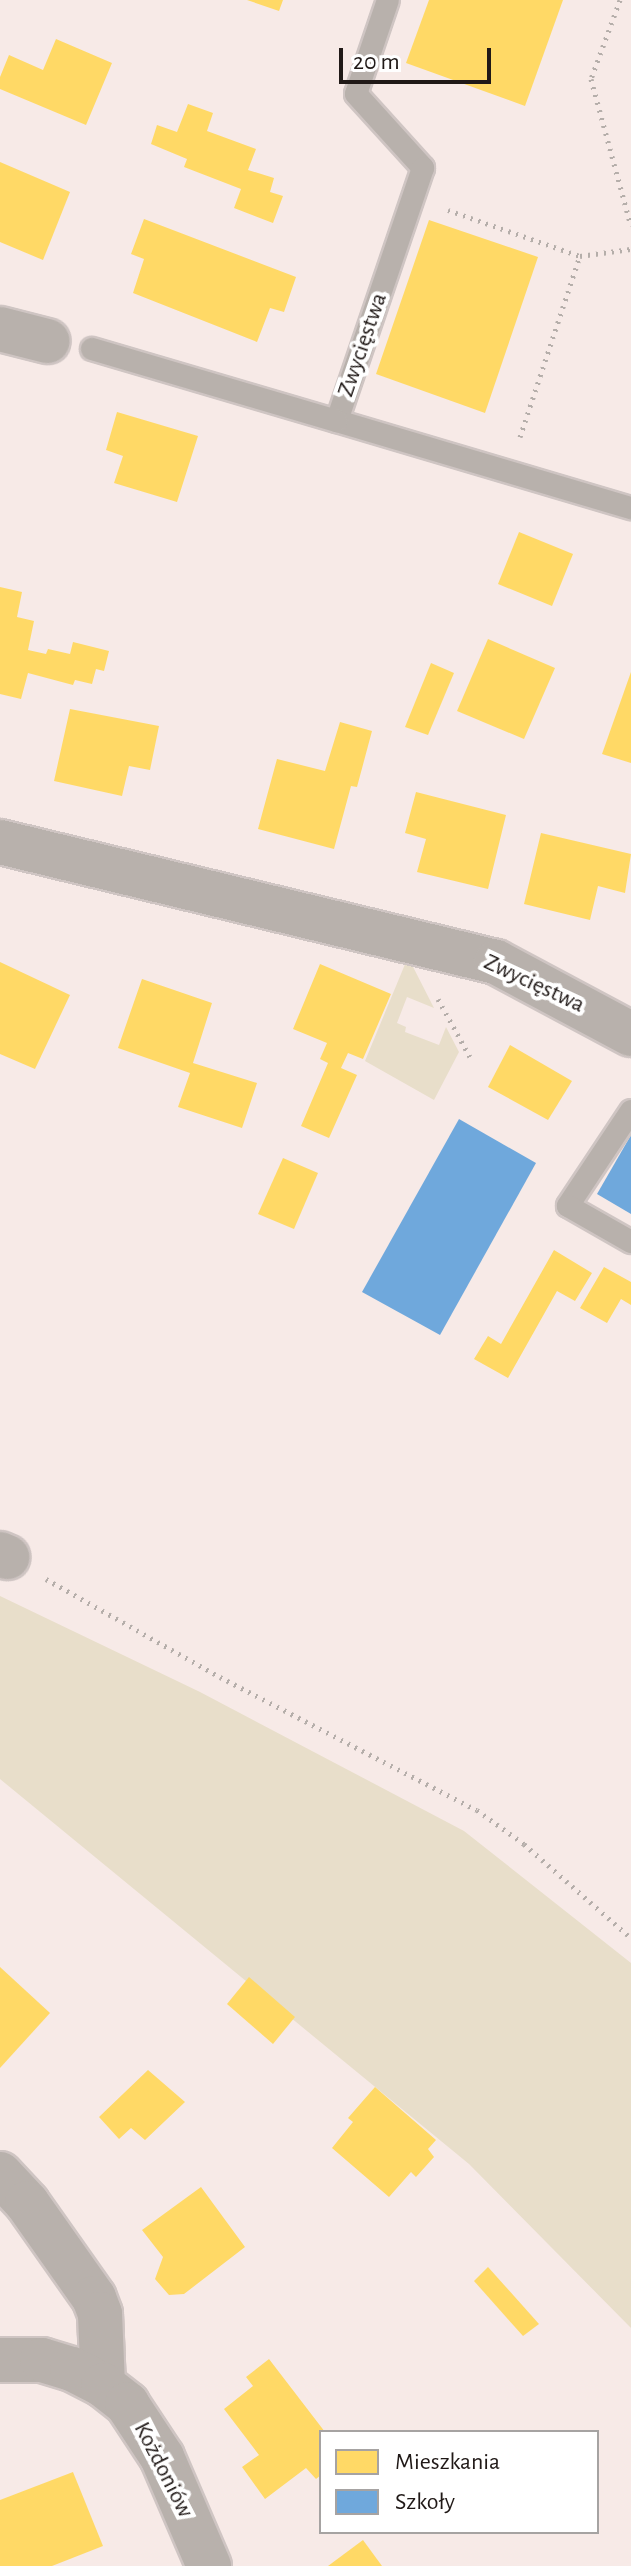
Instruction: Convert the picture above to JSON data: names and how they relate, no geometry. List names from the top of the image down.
{
  "streets": {
    "street": ["Zwycięstwa", "Kożdoniów"]
  },
  "legend": ["Mieszkania", "Szkoły"],
  "scale_bar": "20 m"
}
